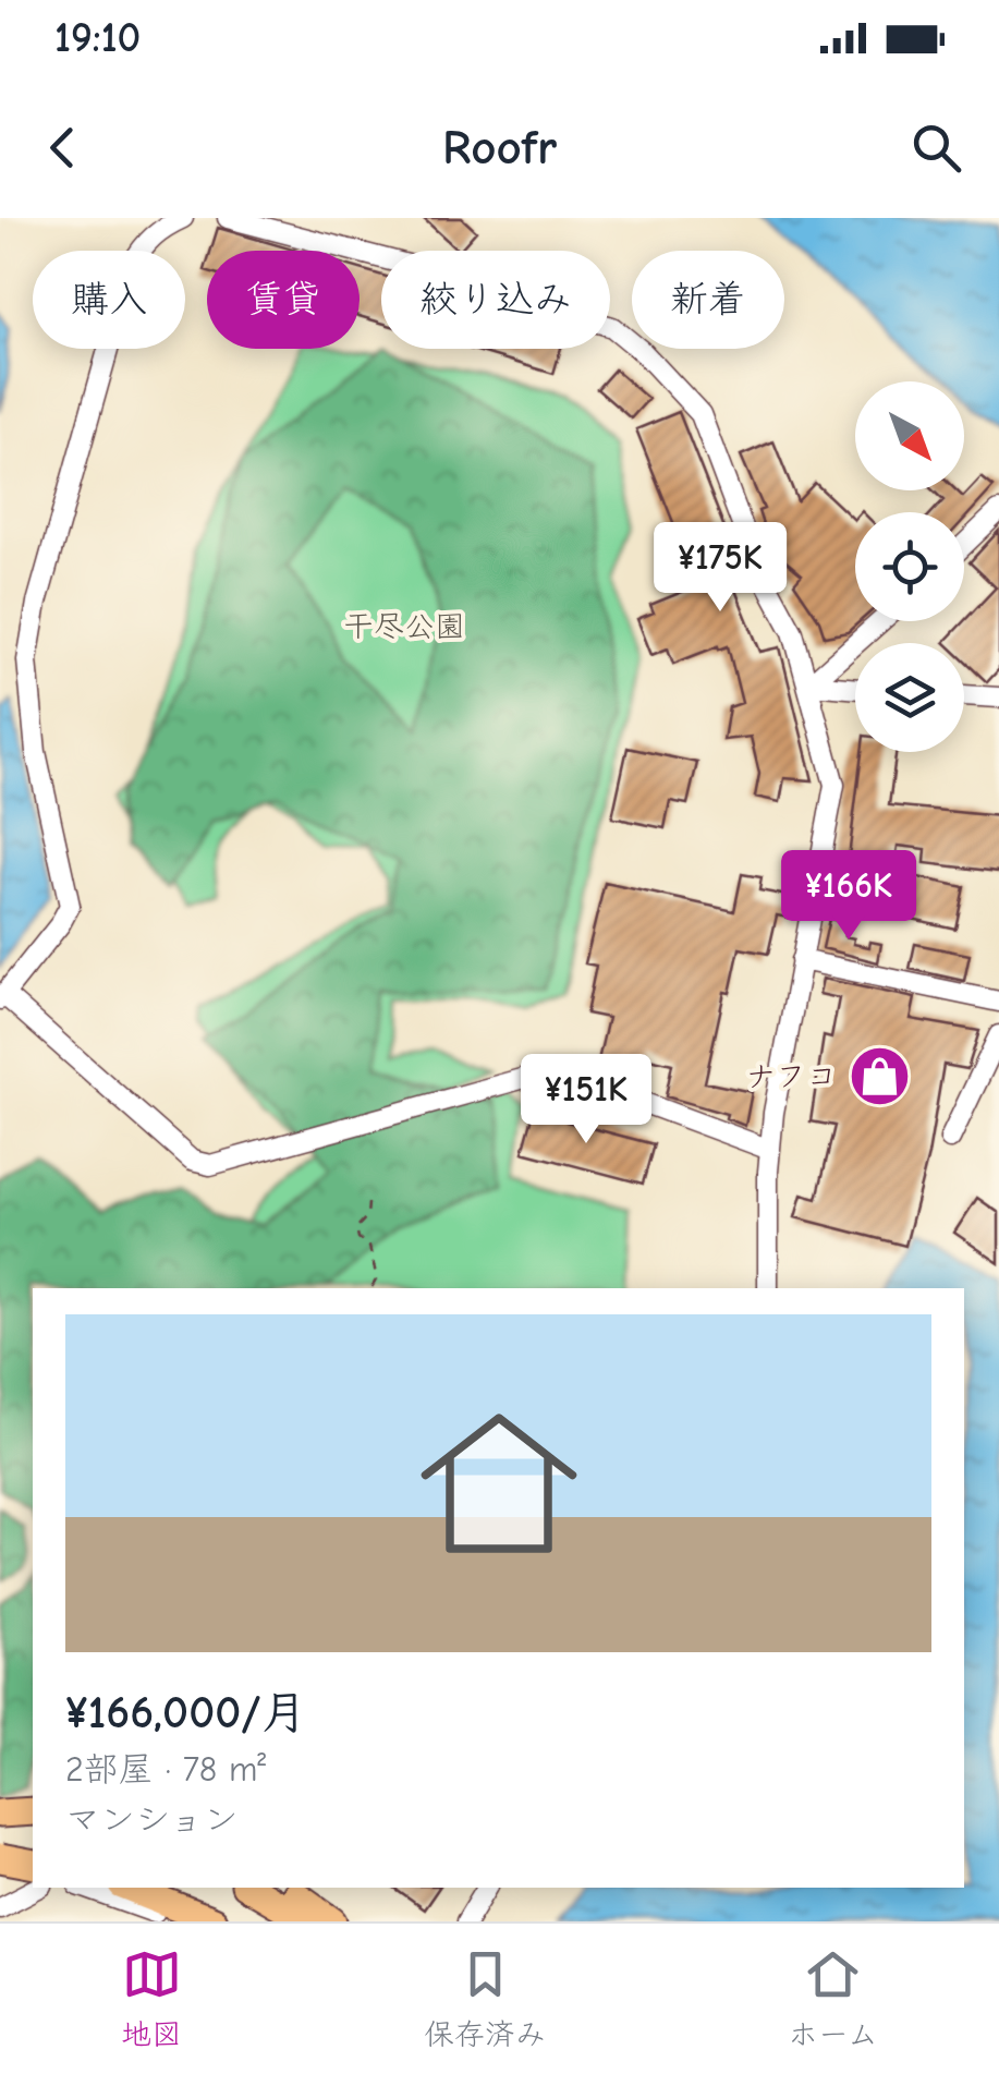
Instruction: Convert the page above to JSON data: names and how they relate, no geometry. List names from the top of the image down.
{
  "parks": ["干尽公園"],
  "places": {
    "shop": ["ナフコ"]
  },
  "north": "bottom right",
  "page": {
    "status": "19:10",
    "header": "Roofr",
    "chip": [
      "購入",
      "賃貸",
      "絞り込み",
      "新着"
    ],
    "price": ["¥175K", "¥166K", "¥151K"],
    "list": [
      {
        "name": "¥166,000/月",
        "note": "2部屋 · 78 m² · マンション"
      }
    ],
    "tabs": ["地図", "保存済み", "ホーム"]
  }
}
